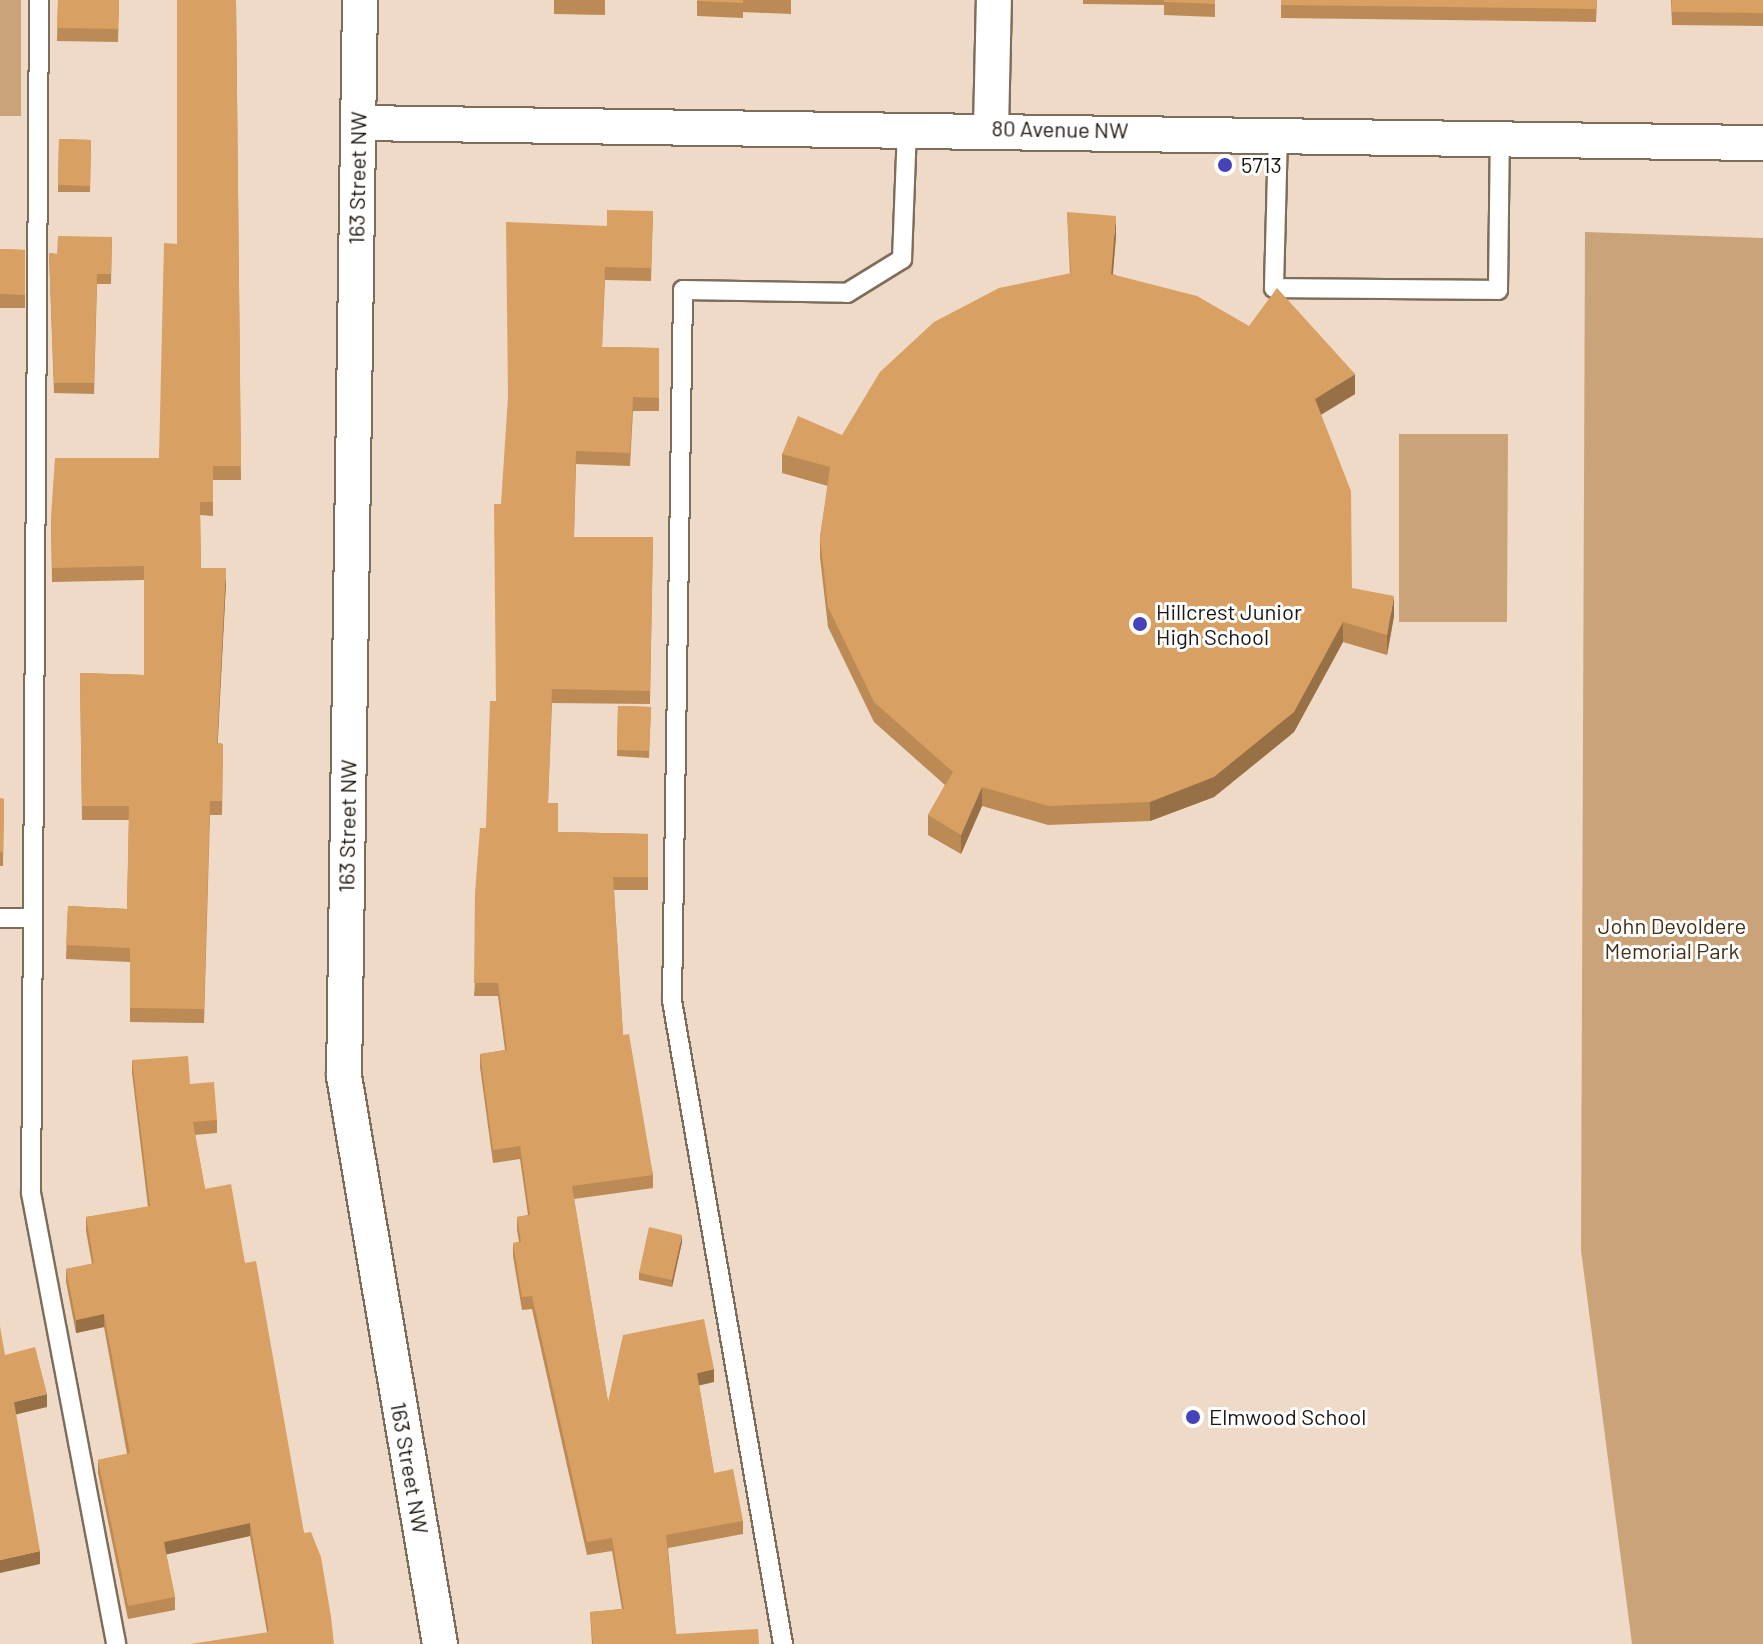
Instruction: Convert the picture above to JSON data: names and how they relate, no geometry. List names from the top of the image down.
{
  "streets": {
    "street": ["80 Avenue NW", "163 Street NW"]
  },
  "crossings": [
    ["80 Avenue NW", "163 Street NW"]
  ],
  "parks": ["John Devoldere Memorial Park"],
  "places": ["5713", "Hillcrest Junior High School", "Elmwood School"]
}
